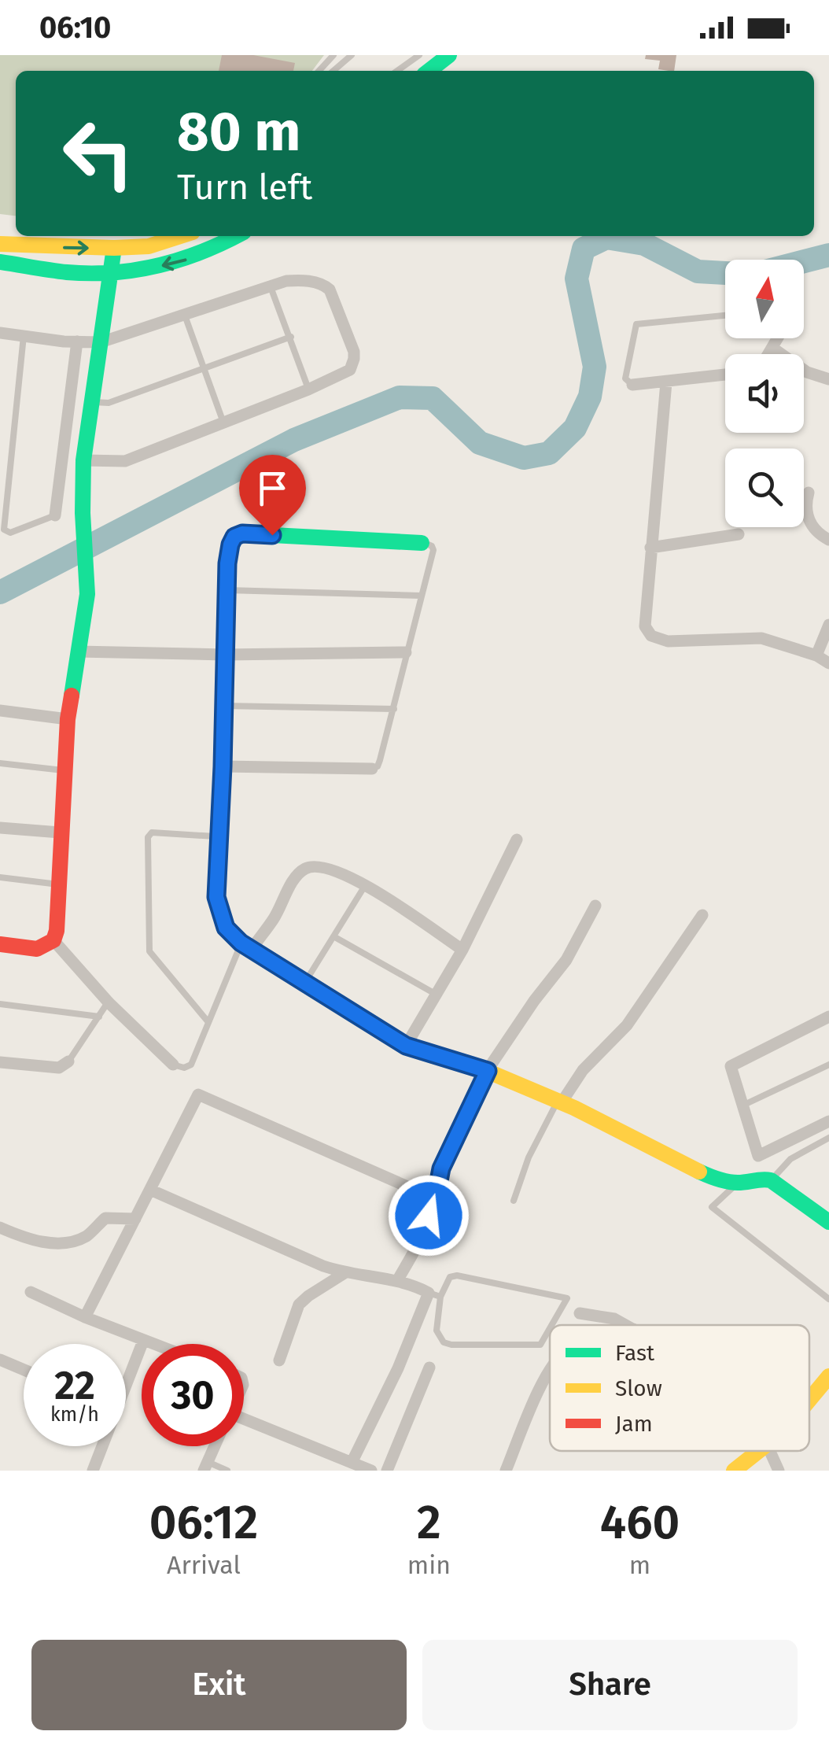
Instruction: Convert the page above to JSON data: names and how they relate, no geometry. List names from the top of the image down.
{
  "legend": ["Fast", "Slow", "Jam"],
  "north": "top",
  "page": {
    "status": "06:10",
    "turn": ["80 m", "Turn left"],
    "speed": "22 km/h",
    "limit": "30",
    "eta": [
      "06:12",
      "Arrival",
      "2",
      "min",
      "460",
      "m"
    ],
    "buttons": ["Exit", "Share"]
  }
}
